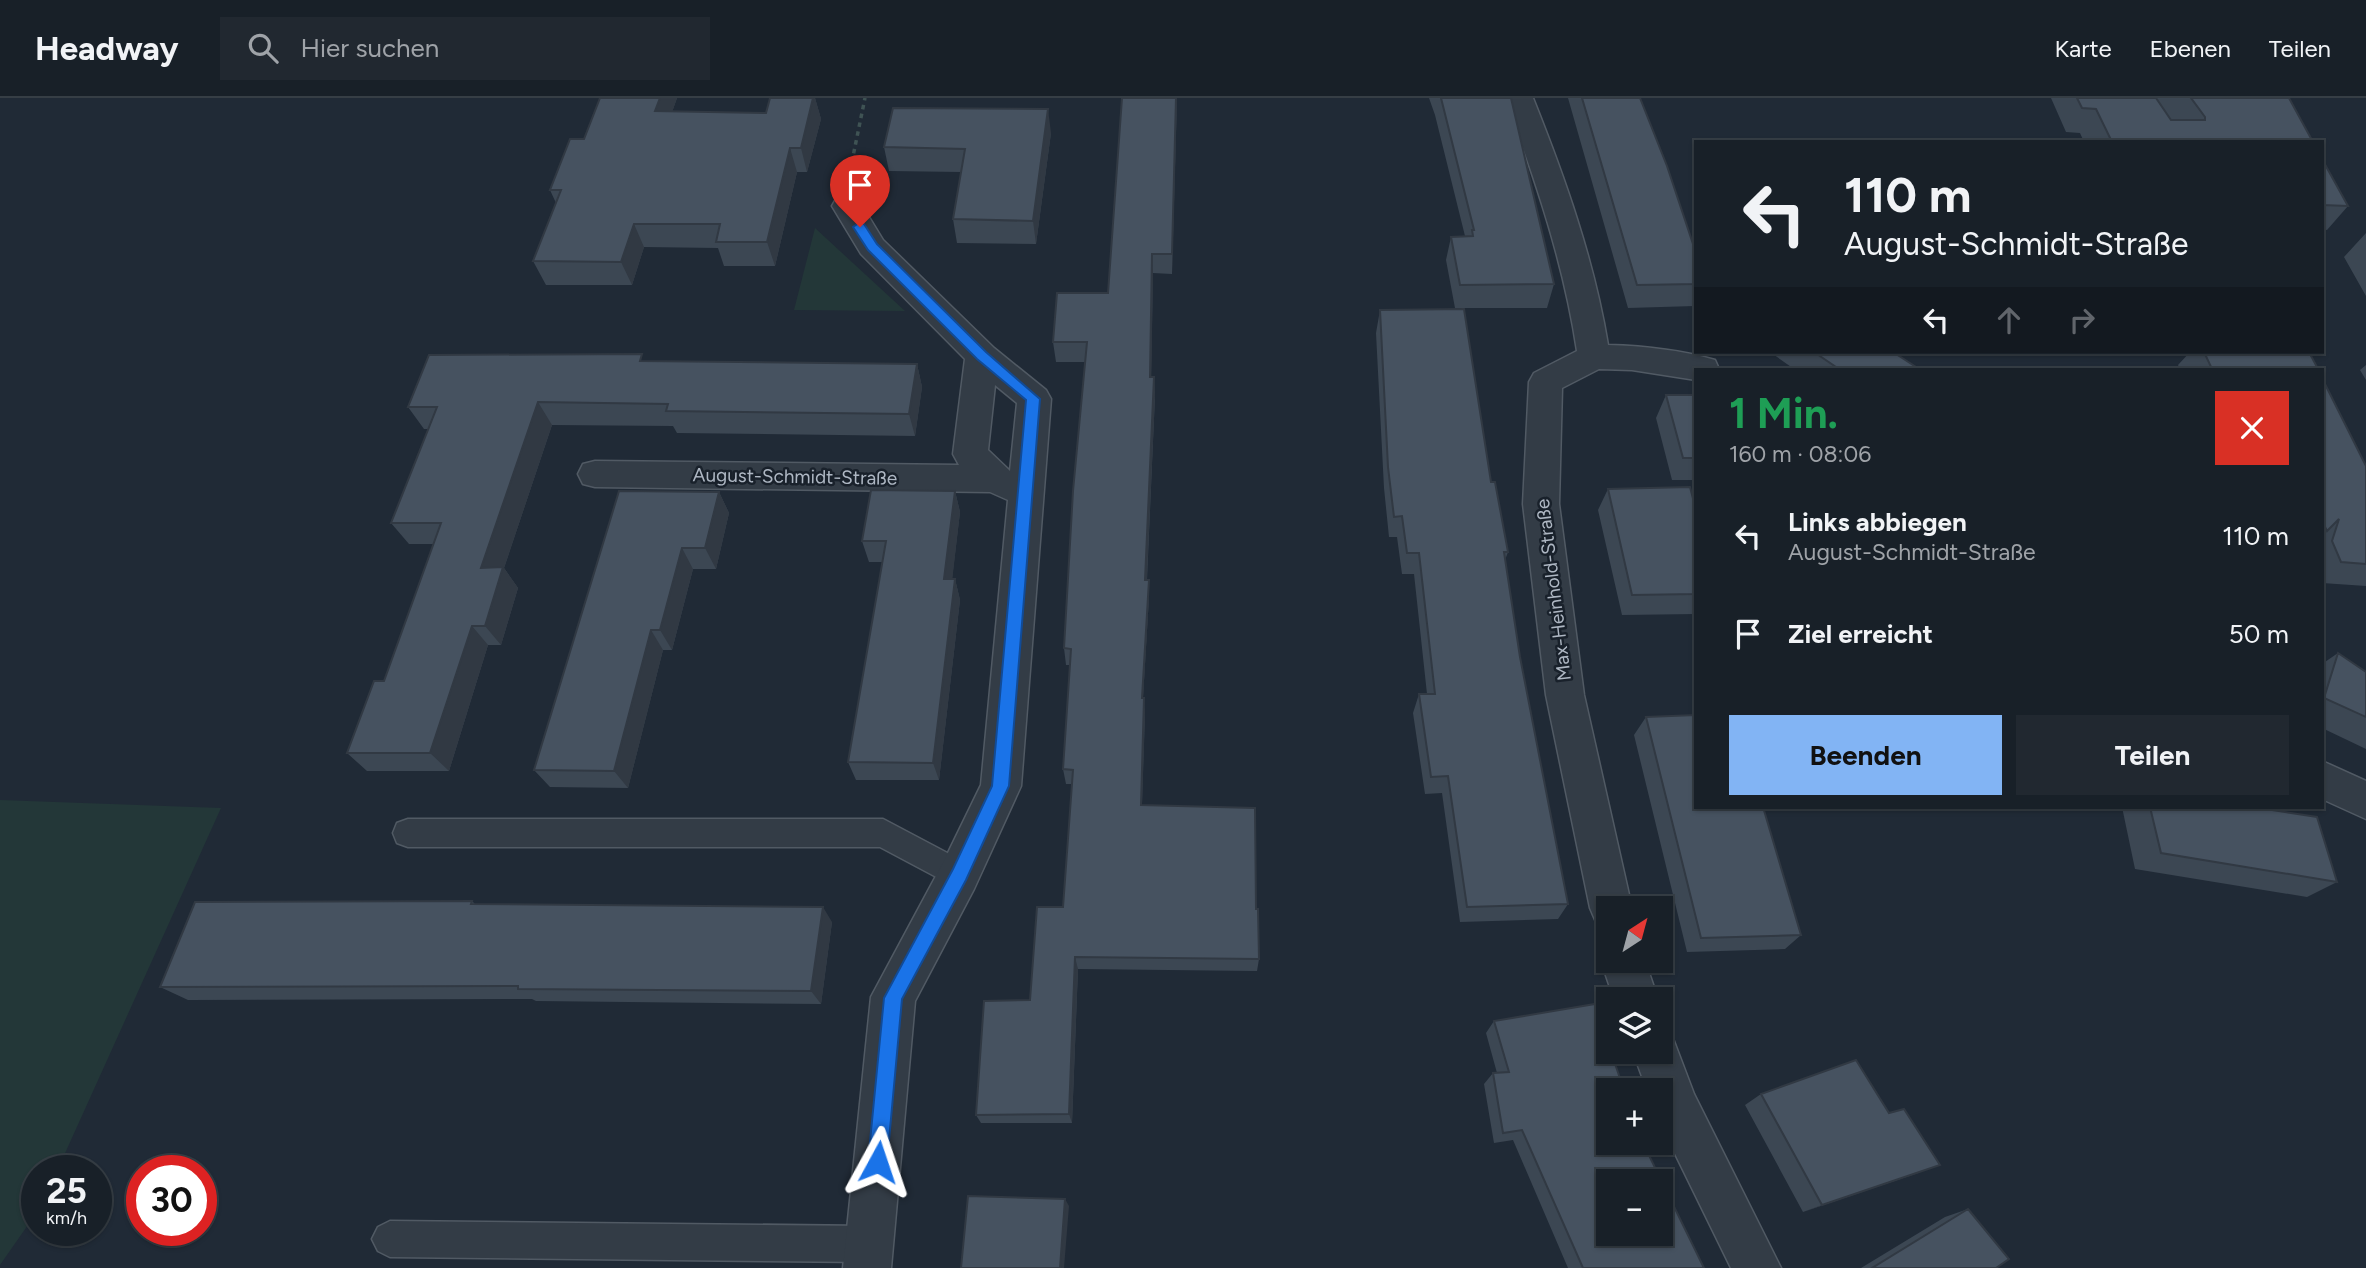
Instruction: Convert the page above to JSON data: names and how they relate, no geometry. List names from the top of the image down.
{
  "streets": {
    "street": ["August-Schmidt-Straße", "Max-Heinhold-Straße"]
  },
  "north": "top right",
  "page": {
    "header": "Headway",
    "search": "Hier suchen",
    "nav": ["Karte", "Ebenen", "Teilen"],
    "turn": ["110 m", "August-Schmidt-Straße"],
    "heading": ["1 Min.", "160 m · 08:06"],
    "list": [
      {
        "name": "Links abbiegen",
        "note": "August-Schmidt-Straße",
        "value": "110 m"
      },
      {
        "name": "Ziel erreicht",
        "value": "50 m"
      }
    ],
    "buttons": ["Beenden", "Teilen"],
    "map_buttons": ["+", "−"],
    "speed": "25 km/h",
    "limit": "30"
  }
}
